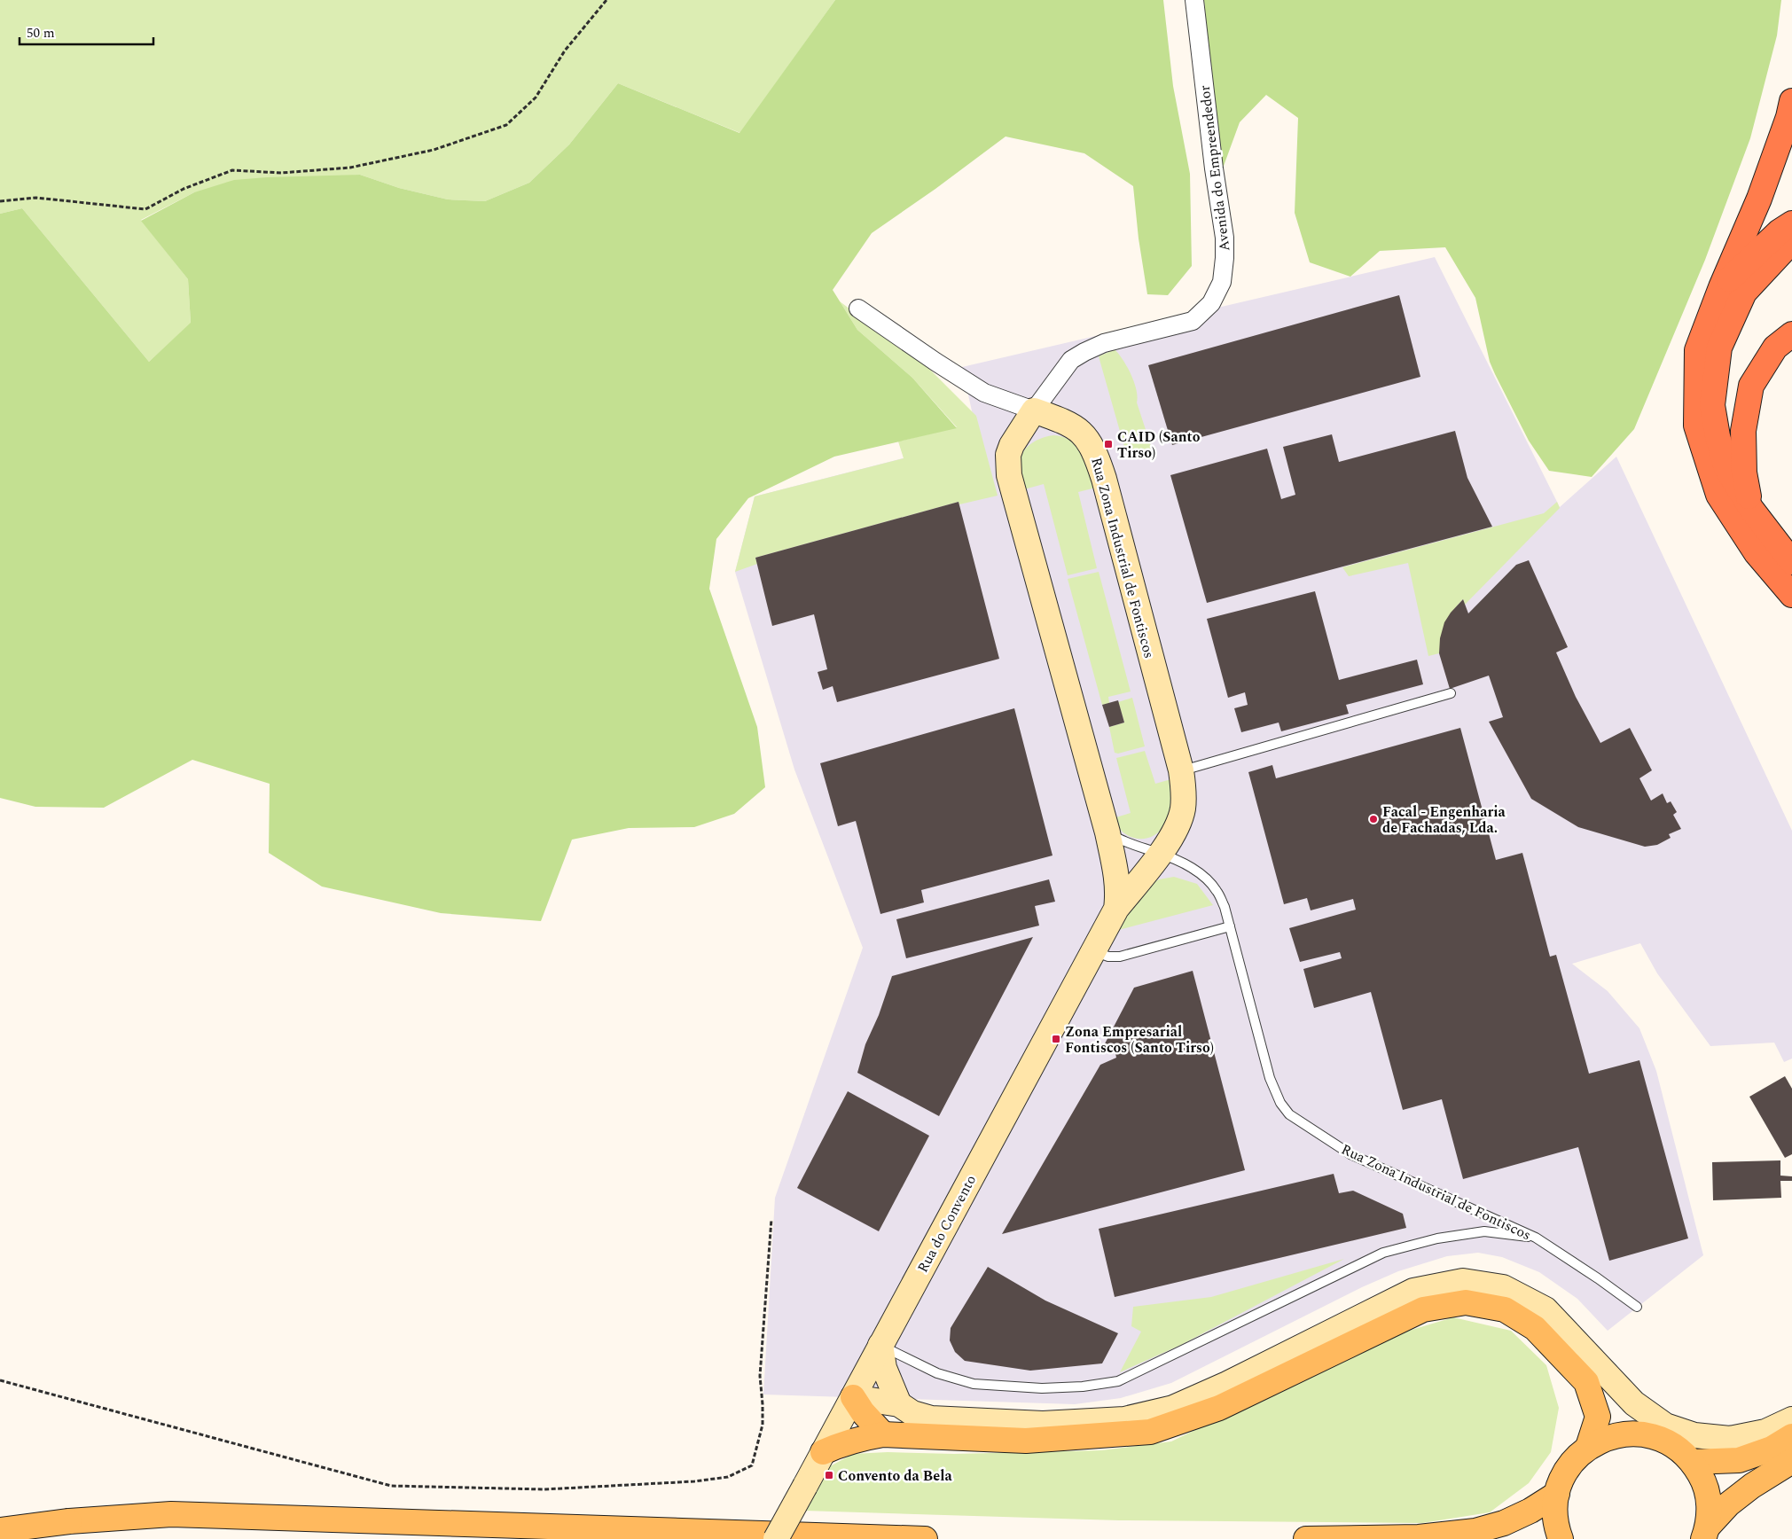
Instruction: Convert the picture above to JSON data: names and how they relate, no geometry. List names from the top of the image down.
{
  "streets": {
    "street": ["Avenida do Empreendedor", "Rua Zona Industrial de Fontiscos", "Rua do Convento"]
  },
  "crossings": [
    ["Avenida do Empreendedor", "Rua Zona Industrial de Fontiscos"],
    ["Rua Zona Industrial de Fontiscos", "Rua do Convento"]
  ],
  "places": {
    "transit": ["CAID (Santo Tirso)", "Zona Empresarial Fontiscos (Santo Tirso)", "Convento da Bela"],
    "other": ["Facal - Engenharia de Fachadas, Lda."]
  },
  "scale_bar": "50 m"
}
